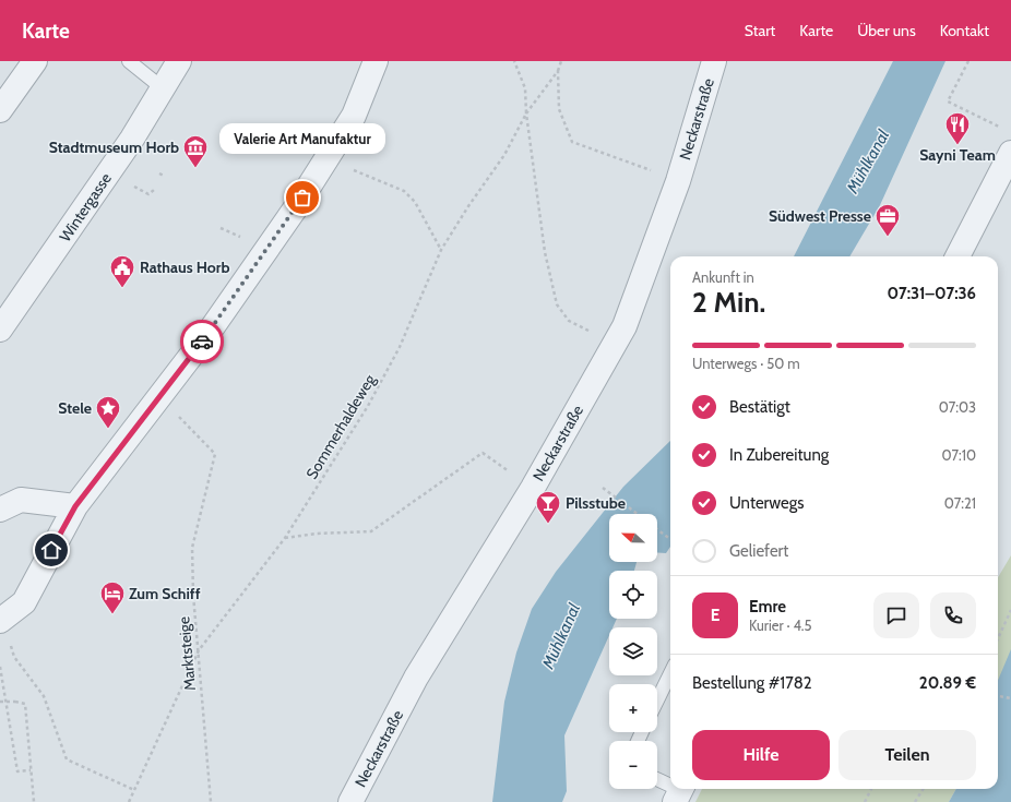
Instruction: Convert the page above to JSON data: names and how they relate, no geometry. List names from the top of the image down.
{
  "streets": {
    "street": ["Neckarstraße", "Wintergasse"],
    "path": ["Sommerhaldeweg", "Marktsteige"]
  },
  "crossings": [
    ["Sommerhaldeweg", "Marktsteige"]
  ],
  "water": ["Mühlkanal"],
  "places": {
    "restaurant": ["Sayni Team"],
    "museum": ["Stadtmuseum Horb"],
    "other": ["Valerie Art Manufaktur"],
    "office": ["Südwest Presse"],
    "public building": ["Rathaus Horb"],
    "place": ["Stele"],
    "bar": ["Pilsstube"],
    "hotel": ["Zum Schiff"]
  },
  "north": "left",
  "page": {
    "header": "Karte",
    "nav": [
      "Start",
      "Karte",
      "Über uns",
      "Kontakt"
    ],
    "bubble": "Valerie Art Manufaktur",
    "heading": ["2 Min.", "Ankunft in", "07:31–07:36"],
    "panel": [
      "Emre",
      "Kurier · 4.5",
      "Bestellung #1782",
      "20.89 €"
    ],
    "bar": "Unterwegs · 50 m",
    "list": [
      ["Bestätigt", "07:03"],
      ["In Zubereitung", "07:10"],
      ["Unterwegs", "07:21"],
      "Geliefert"
    ],
    "map_buttons": ["+", "−"],
    "round": "E",
    "buttons": ["Hilfe", "Teilen"]
  }
}
